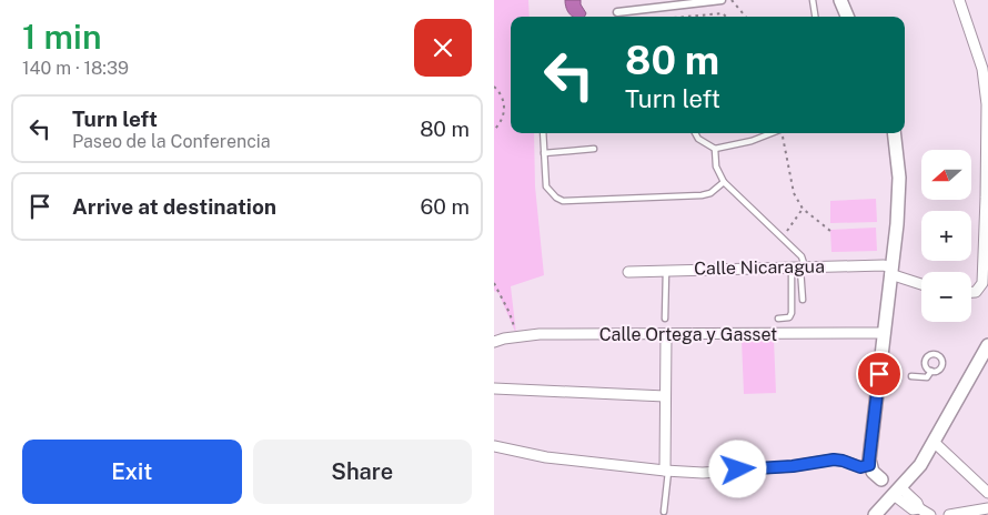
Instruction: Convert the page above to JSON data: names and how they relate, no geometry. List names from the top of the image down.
{
  "streets": {
    "street": ["Calle Nicaragua", "Calle Ortega y Gasset"]
  },
  "north": "left",
  "page": {
    "heading": ["1 min", "140 m · 18:39"],
    "turn": ["80 m", "Turn left"],
    "list": [
      {
        "name": "Turn left",
        "note": "Paseo de la Conferencia",
        "value": "80 m"
      },
      {
        "name": "Arrive at destination",
        "value": "60 m"
      }
    ],
    "map_buttons": ["+", "−"],
    "buttons": ["Exit", "Share"]
  }
}
